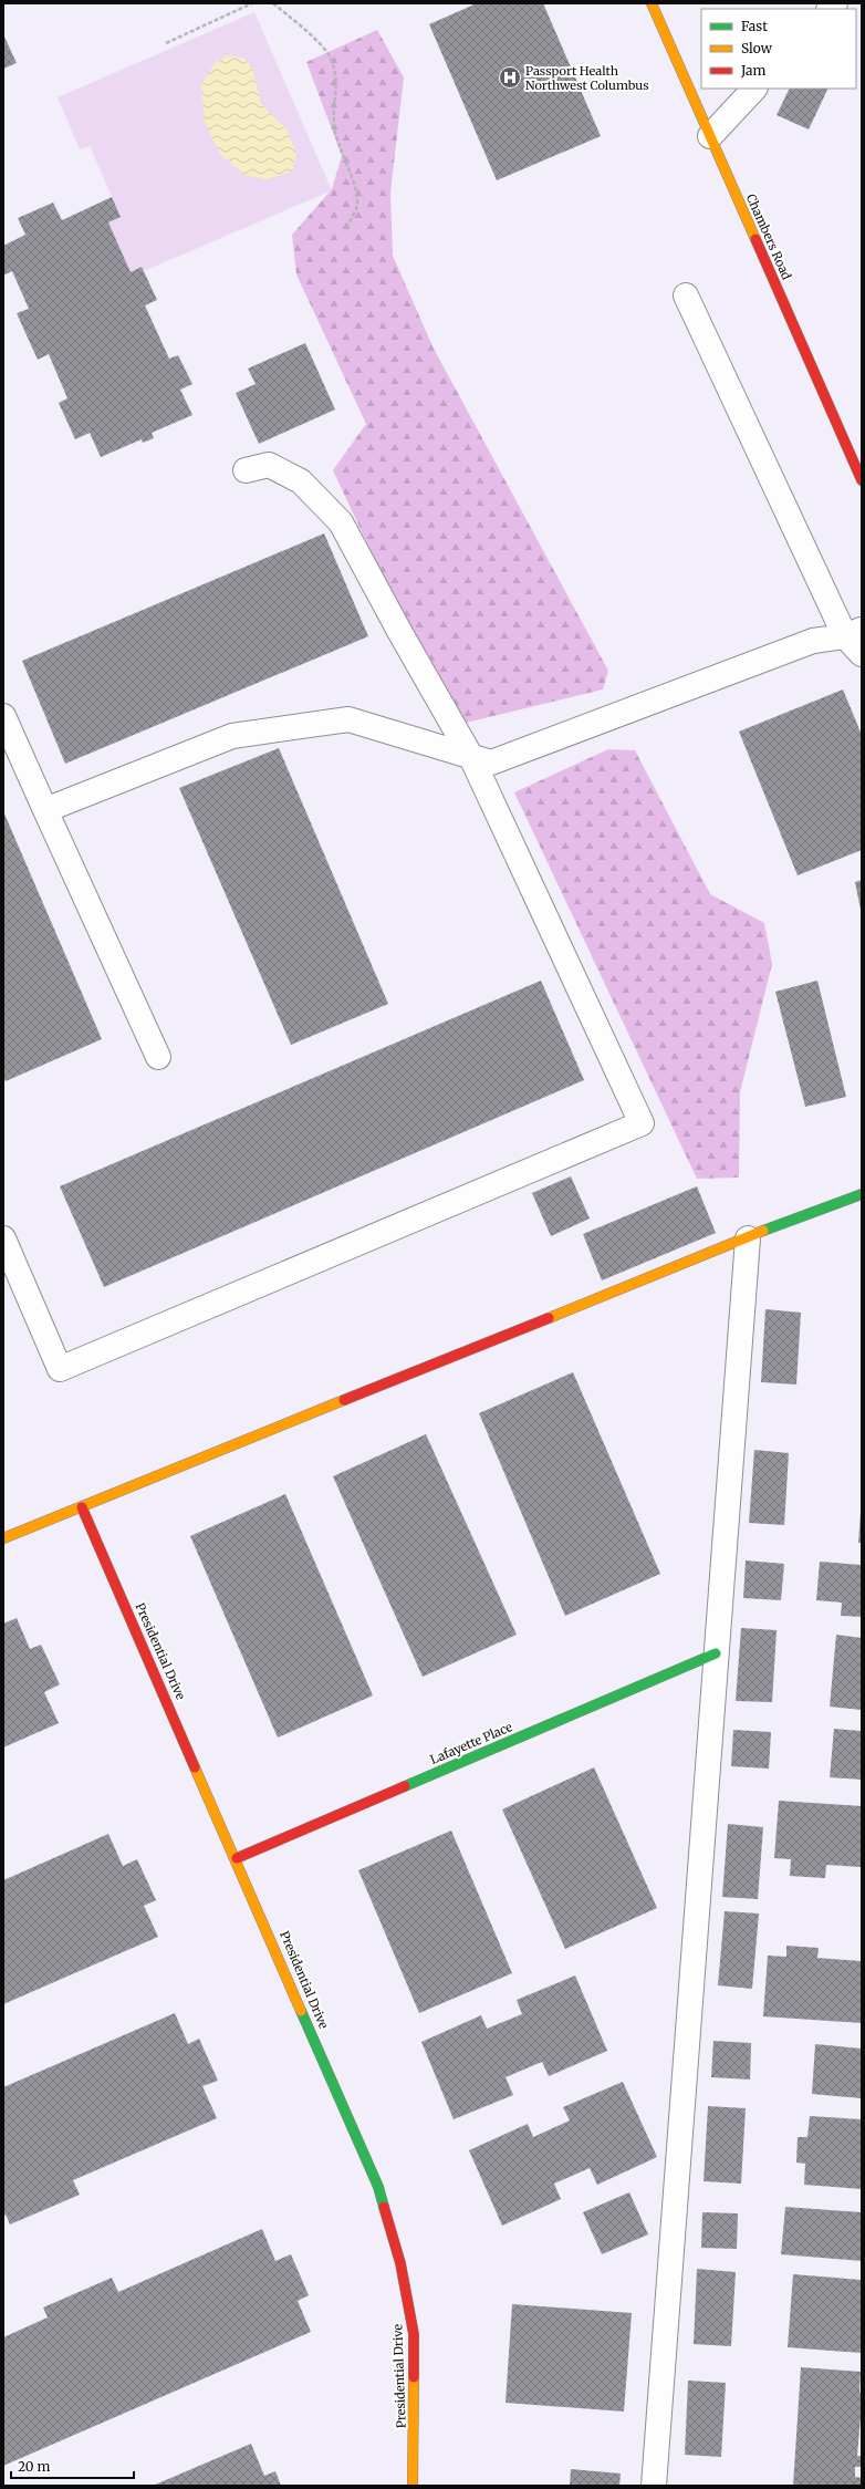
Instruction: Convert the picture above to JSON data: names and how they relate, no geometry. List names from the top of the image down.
{
  "streets": {
    "street": ["Chambers Road", "Presidential Drive", "Lafayette Place"]
  },
  "crossings": [
    ["Presidential Drive", "Lafayette Place"]
  ],
  "places": {
    "hospital": ["Passport Health Northwest Columbus"]
  },
  "legend": ["Fast", "Slow", "Jam"],
  "scale_bar": "20 m"
}
